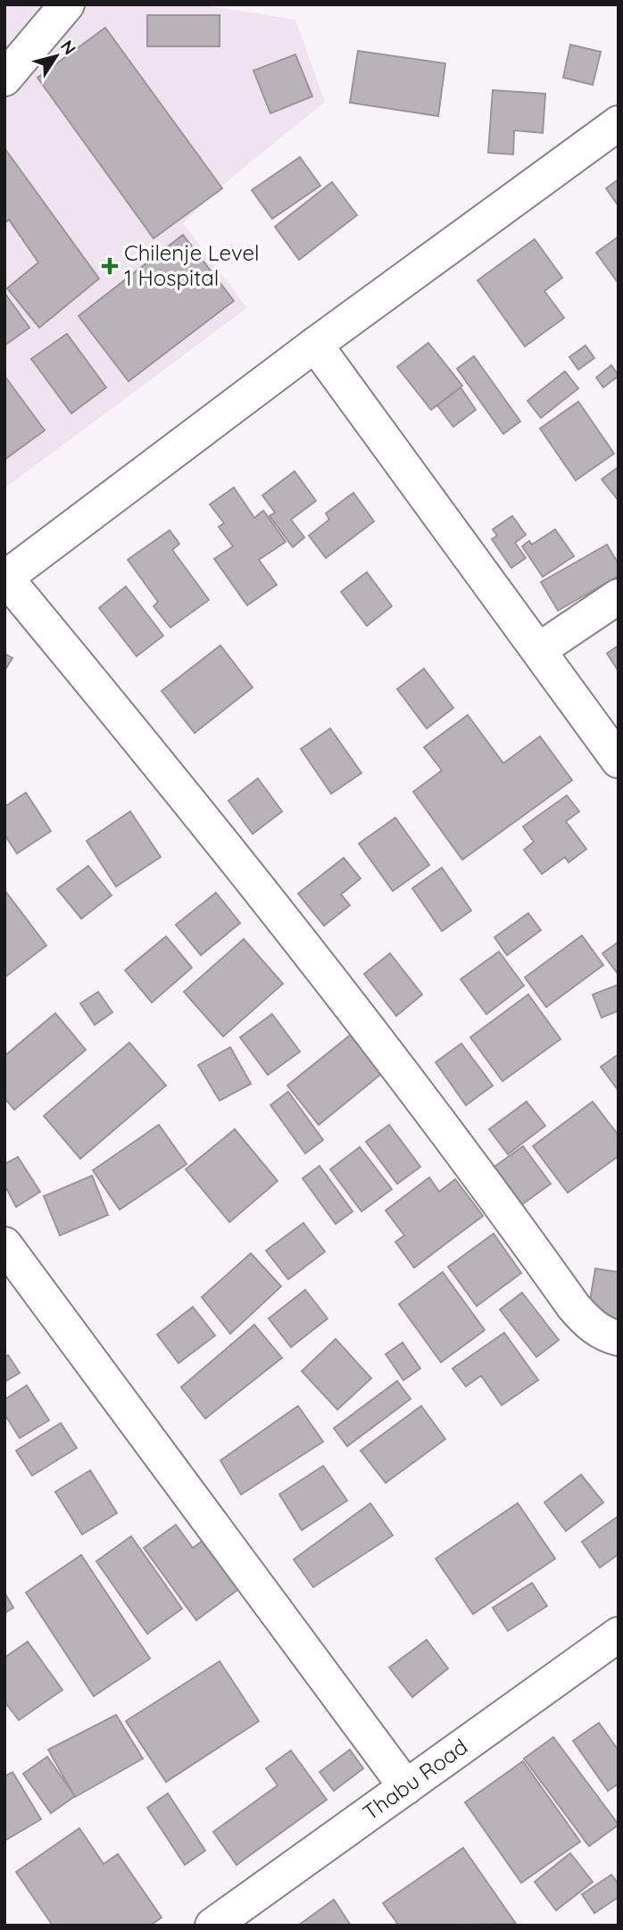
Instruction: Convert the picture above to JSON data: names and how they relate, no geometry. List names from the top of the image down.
{
  "streets": {
    "street": ["Thabu Road"]
  },
  "places": {
    "health": ["Chilenje Level 1 Hospital"]
  },
  "north": "top right"
}
